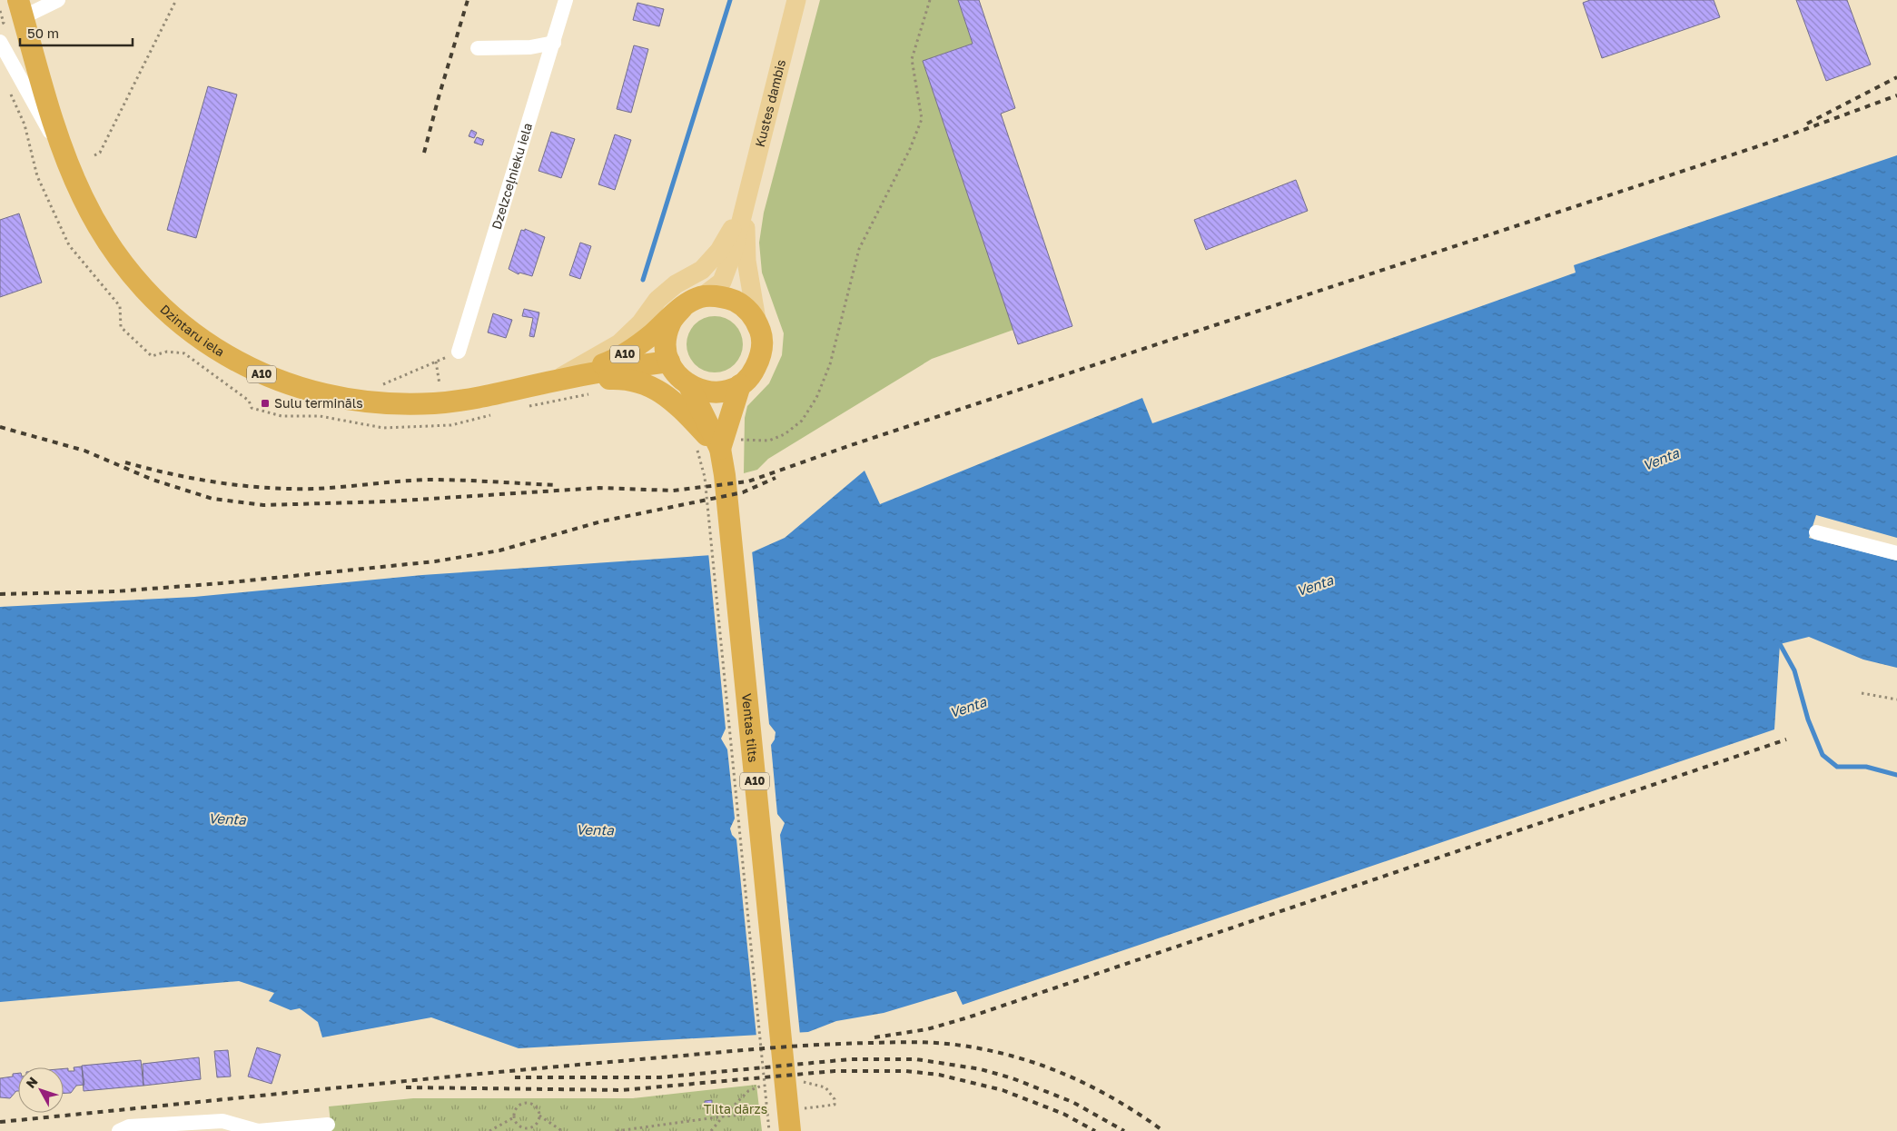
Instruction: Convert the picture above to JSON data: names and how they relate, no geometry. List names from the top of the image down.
{
  "streets": {
    "highway": ["Dzintaru iela", "A10", "Ventas tilts"],
    "main road": ["Kustes dambis"],
    "street": ["Dzelzceļnieku iela"]
  },
  "crossings": [
    ["Dzintaru iela", "A10"],
    ["A10", "Ventas tilts"]
  ],
  "water": ["Venta"],
  "parks": ["Tilta dārzs"],
  "places": {
    "transit": ["Sulu termināls"]
  },
  "scale_bar": "50 m",
  "north": "top left"
}
